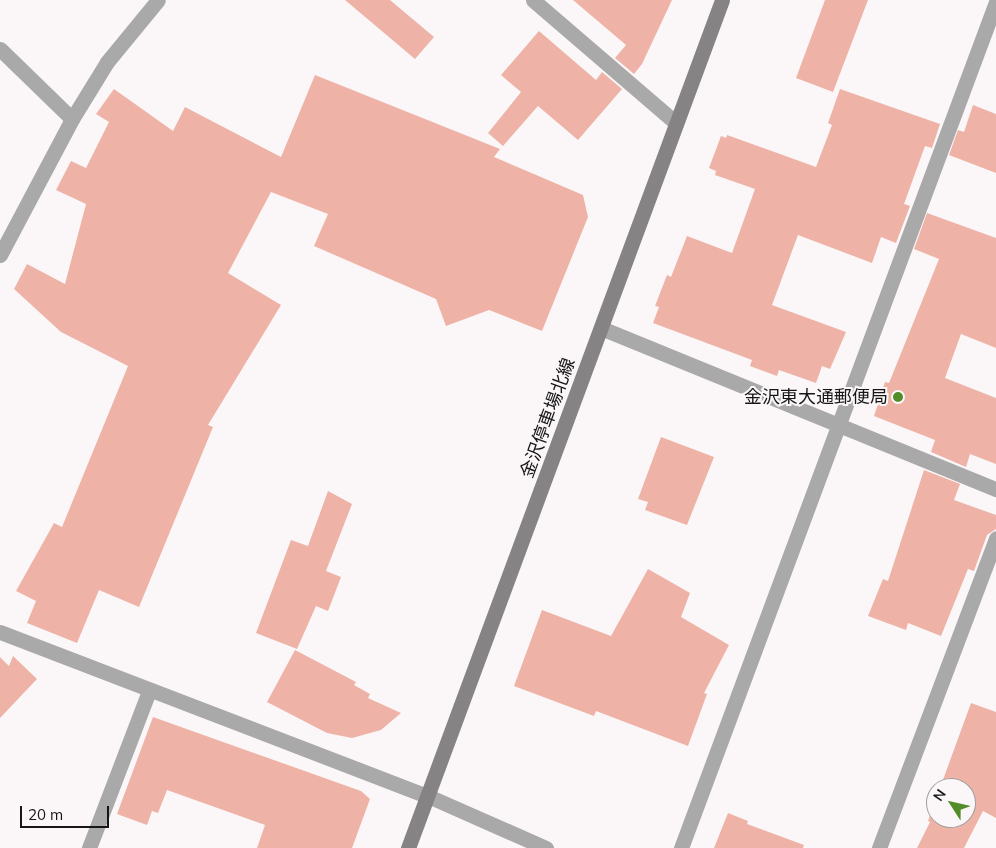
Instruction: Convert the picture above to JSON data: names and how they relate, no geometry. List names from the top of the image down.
{
  "streets": {
    "main road": ["金沢停車場北線"]
  },
  "places": ["金沢東大通郵便局"],
  "scale_bar": "20 m",
  "north": "top left"
}
